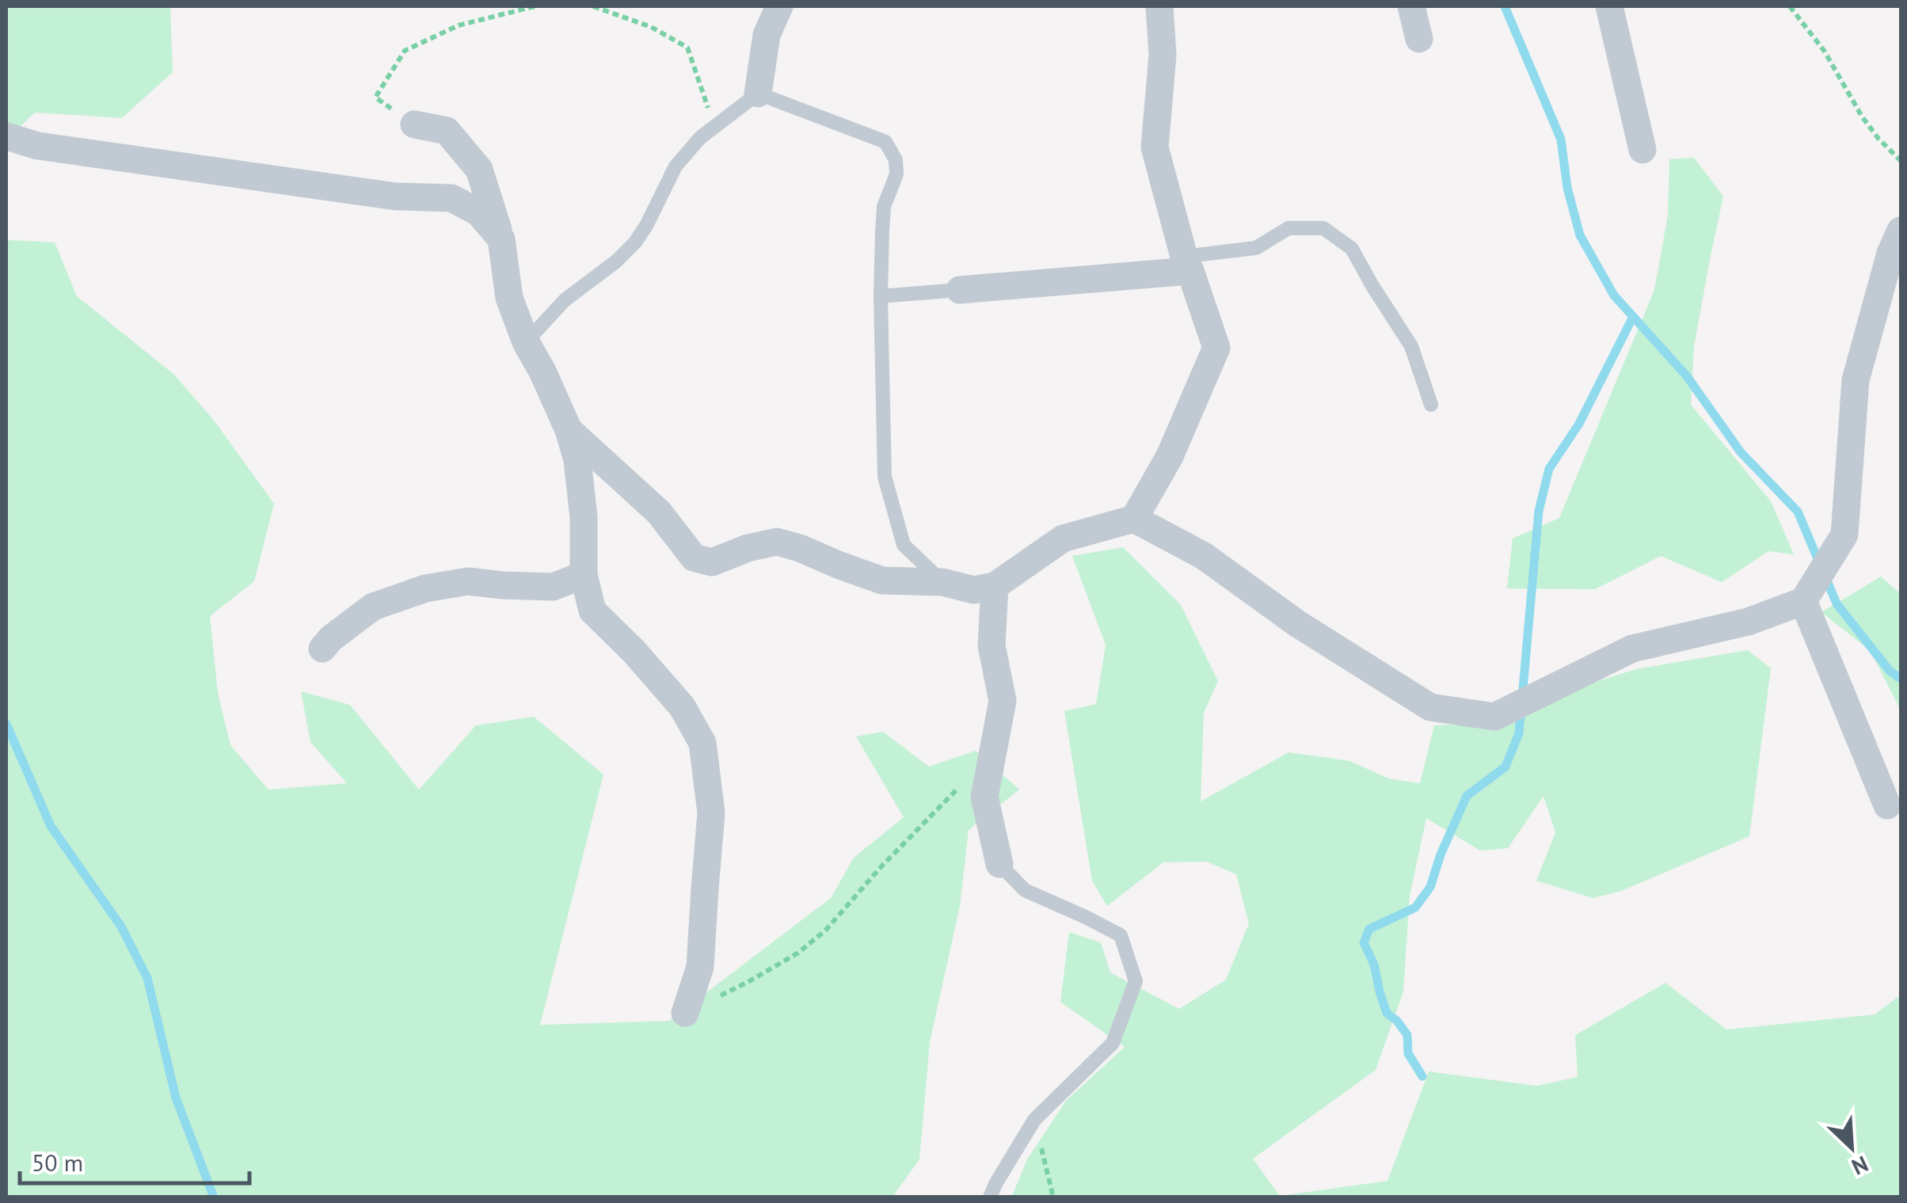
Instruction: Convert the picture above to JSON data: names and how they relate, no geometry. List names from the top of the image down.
{
  "scale_bar": "50 m",
  "north": "bottom right"
}
